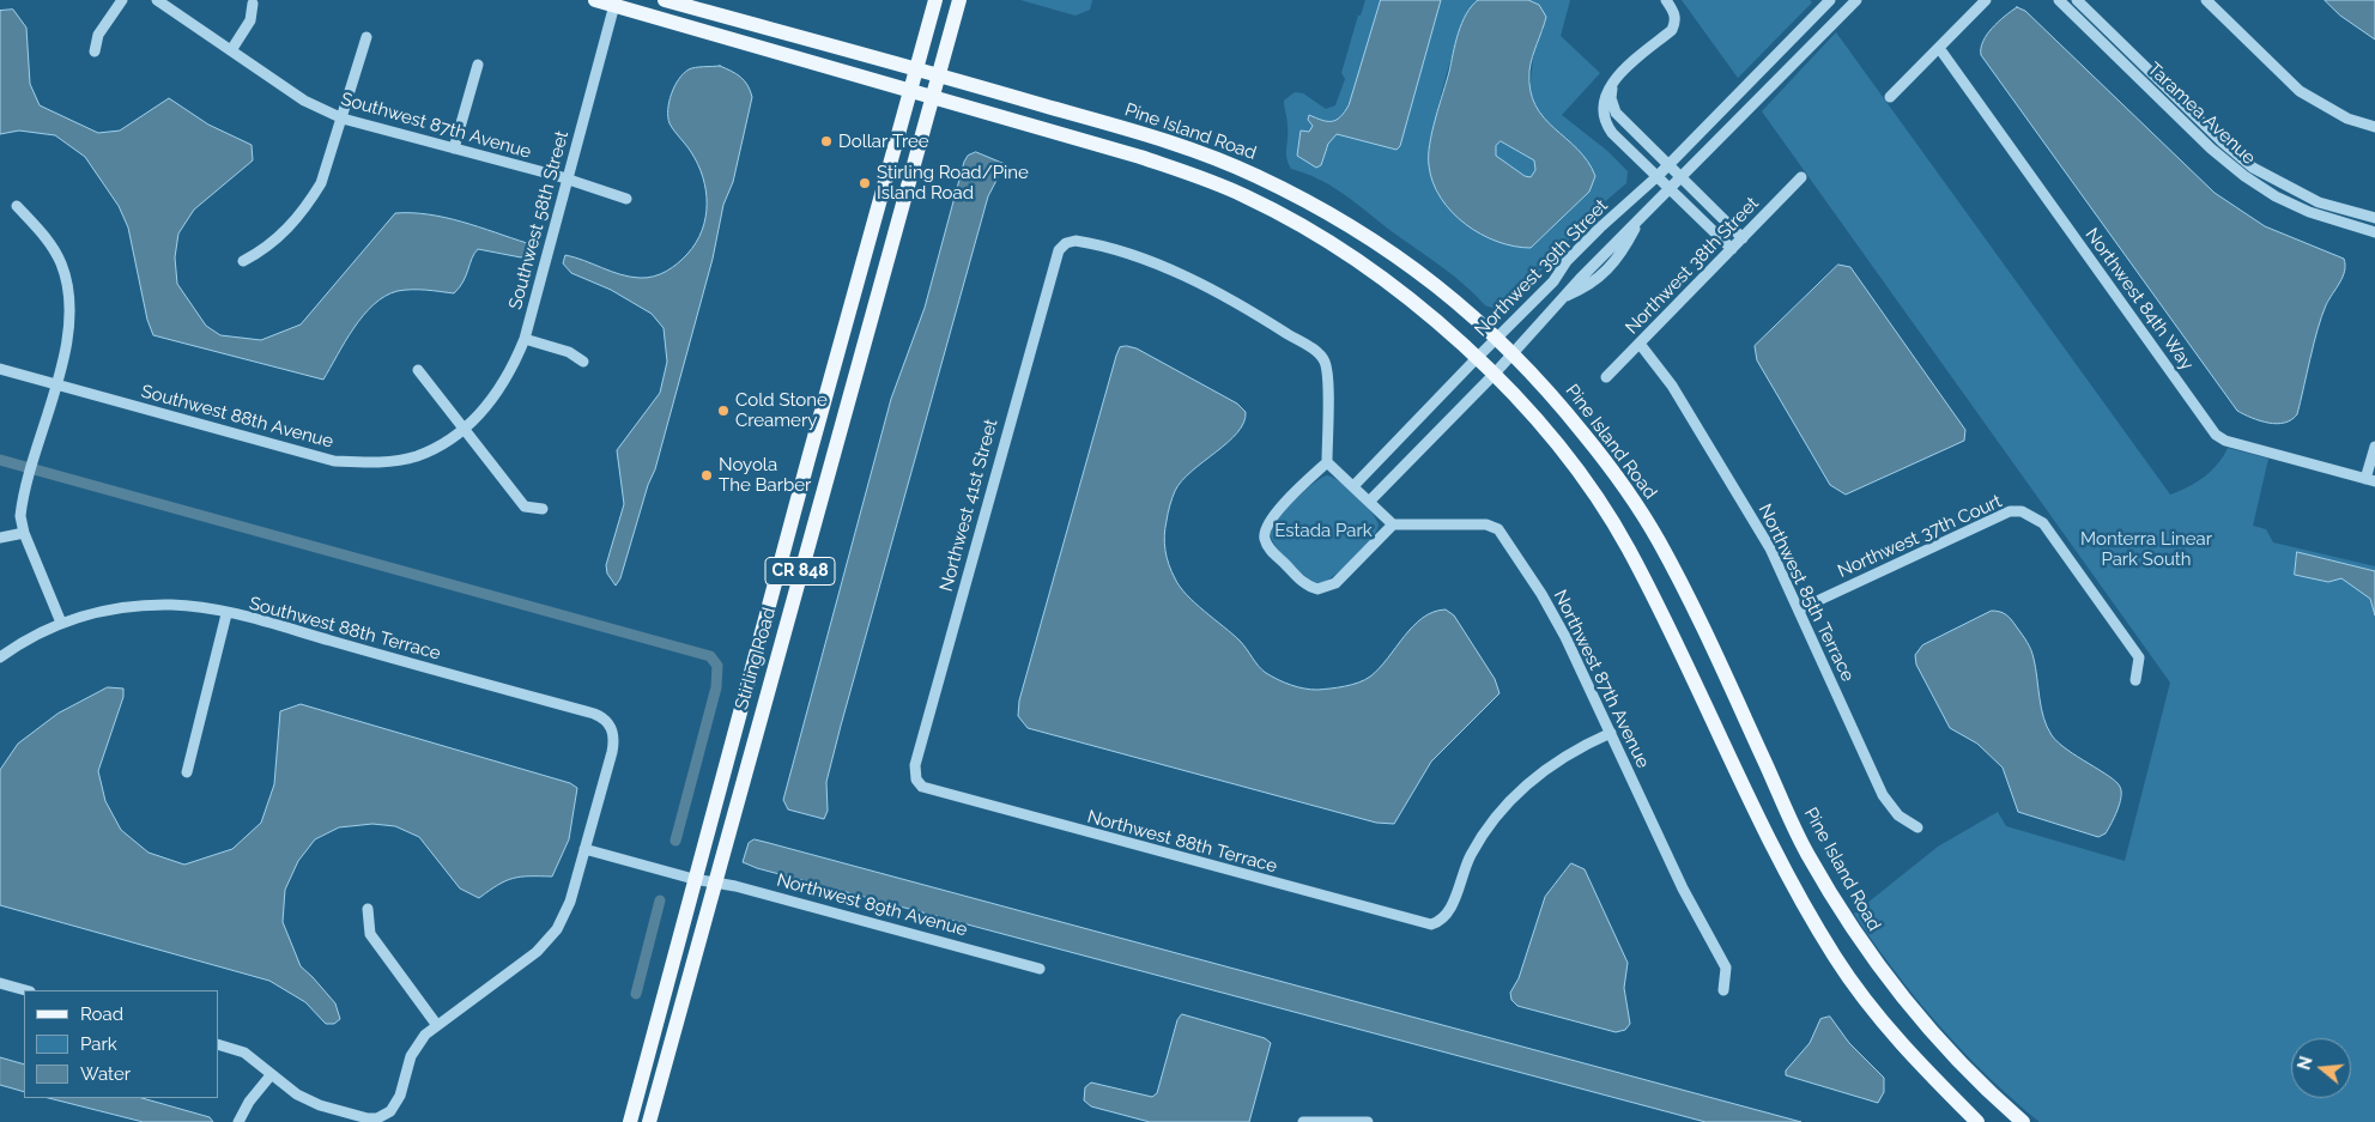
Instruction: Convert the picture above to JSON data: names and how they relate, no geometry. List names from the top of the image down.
{
  "streets": {
    "main road": ["Pine Island Road", "CR 848", "Stirling Road"],
    "street": [
      "Taramea Avenue",
      "Southwest 87th Avenue",
      "Southwest 58th Street",
      "Northwest 38th Street",
      "Northwest 39th Street",
      "Northwest 84th Way",
      "Southwest 88th Avenue",
      "Northwest 41st Street",
      "Northwest 37th Court",
      "Northwest 85th Terrace",
      "Southwest 88th Terrace",
      "Northwest 87th Avenue",
      "Northwest 88th Terrace",
      "Northwest 89th Avenue"
    ]
  },
  "crossings": [
    ["Southwest 87th Avenue", "Southwest 58th Street"],
    ["Pine Island Road", "Northwest 39th Street"],
    ["Pine Island Road", "Stirling Road"],
    ["Southwest 58th Street", "Southwest 88th Avenue"],
    ["Northwest 38th Street", "Northwest 85th Terrace"],
    ["Northwest 41st Street", "Northwest 88th Terrace"],
    ["Northwest 37th Court", "Northwest 85th Terrace"],
    ["Southwest 88th Terrace", "Northwest 89th Avenue"],
    ["Stirling Road", "Northwest 89th Avenue"],
    ["Northwest 87th Avenue", "Northwest 88th Terrace"]
  ],
  "parks": ["Estada Park", "Monterra Linear Park South"],
  "places": [
    "Dollar Tree",
    "Stirling Road/Pine Island Road",
    "Cold Stone Creamery",
    "Noyola The Barber"
  ],
  "legend": ["Road", "Park", "Water"],
  "north": "left"
}
